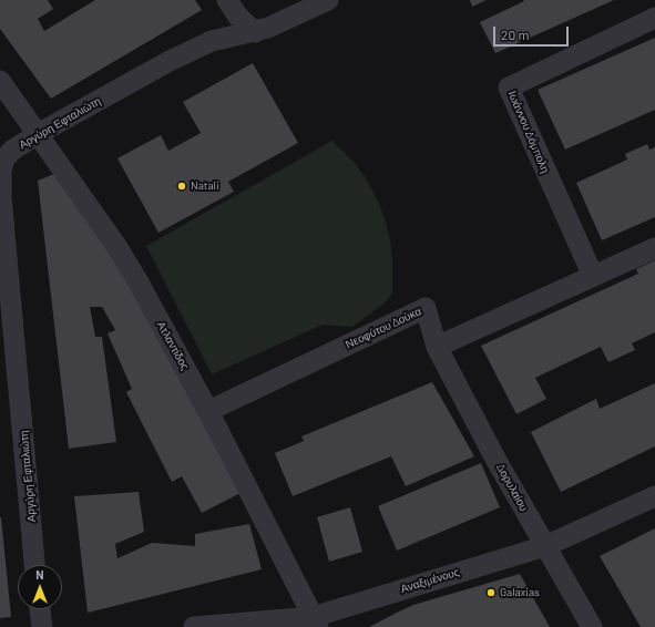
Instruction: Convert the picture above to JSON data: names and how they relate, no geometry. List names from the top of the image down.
{
  "streets": {
    "street": [
      "Αργύρη Εφταλιώτη",
      "Ιωάννου Δόμπολη",
      "Νεοφύτου Δούκα",
      "Ατλαντίδος",
      "Δορυλαίου",
      "Αναξιμένους"
    ]
  },
  "crossings": [
    ["Αργύρη Εφταλιώτη", "Ατλαντίδος"],
    ["Νεοφύτου Δούκα", "Ατλαντίδος"],
    ["Νεοφύτου Δούκα", "Δορυλαίου"],
    ["Ατλαντίδος", "Αναξιμένους"],
    ["Δορυλαίου", "Αναξιμένους"]
  ],
  "places": ["Natali", "Galaxias"],
  "scale_bar": "20 m",
  "north": "top"
}
